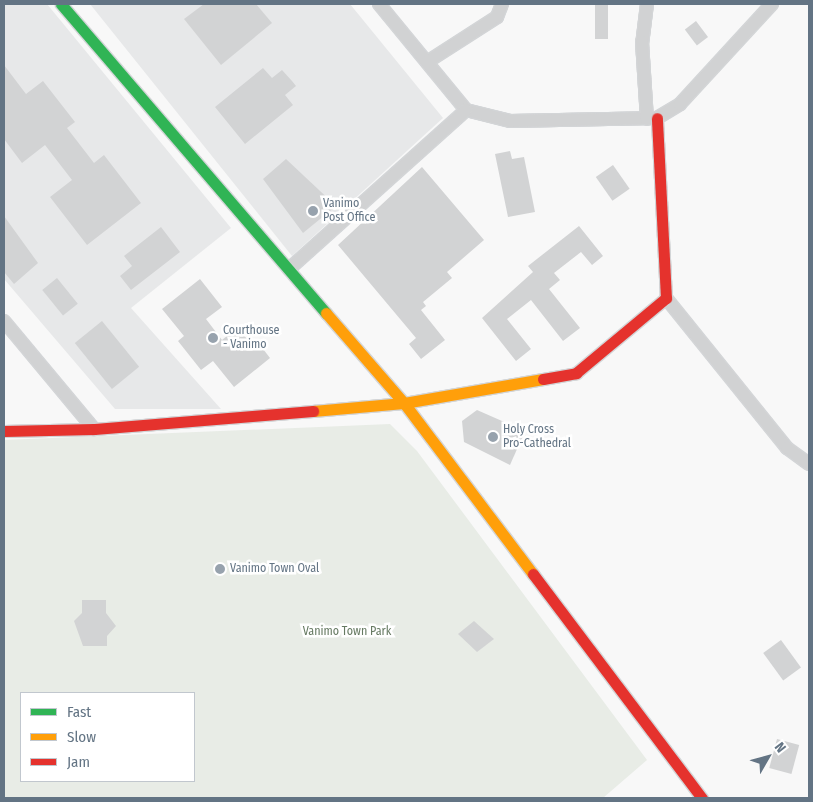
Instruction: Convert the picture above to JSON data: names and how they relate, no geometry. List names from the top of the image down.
{
  "parks": ["Vanimo Town Park"],
  "places": [
    "Vanimo Post Office",
    "Courthouse - Vanimo",
    "Holy Cross Pro-Cathedral",
    "Vanimo Town Oval"
  ],
  "legend": ["Fast", "Slow", "Jam"],
  "north": "top right"
}
